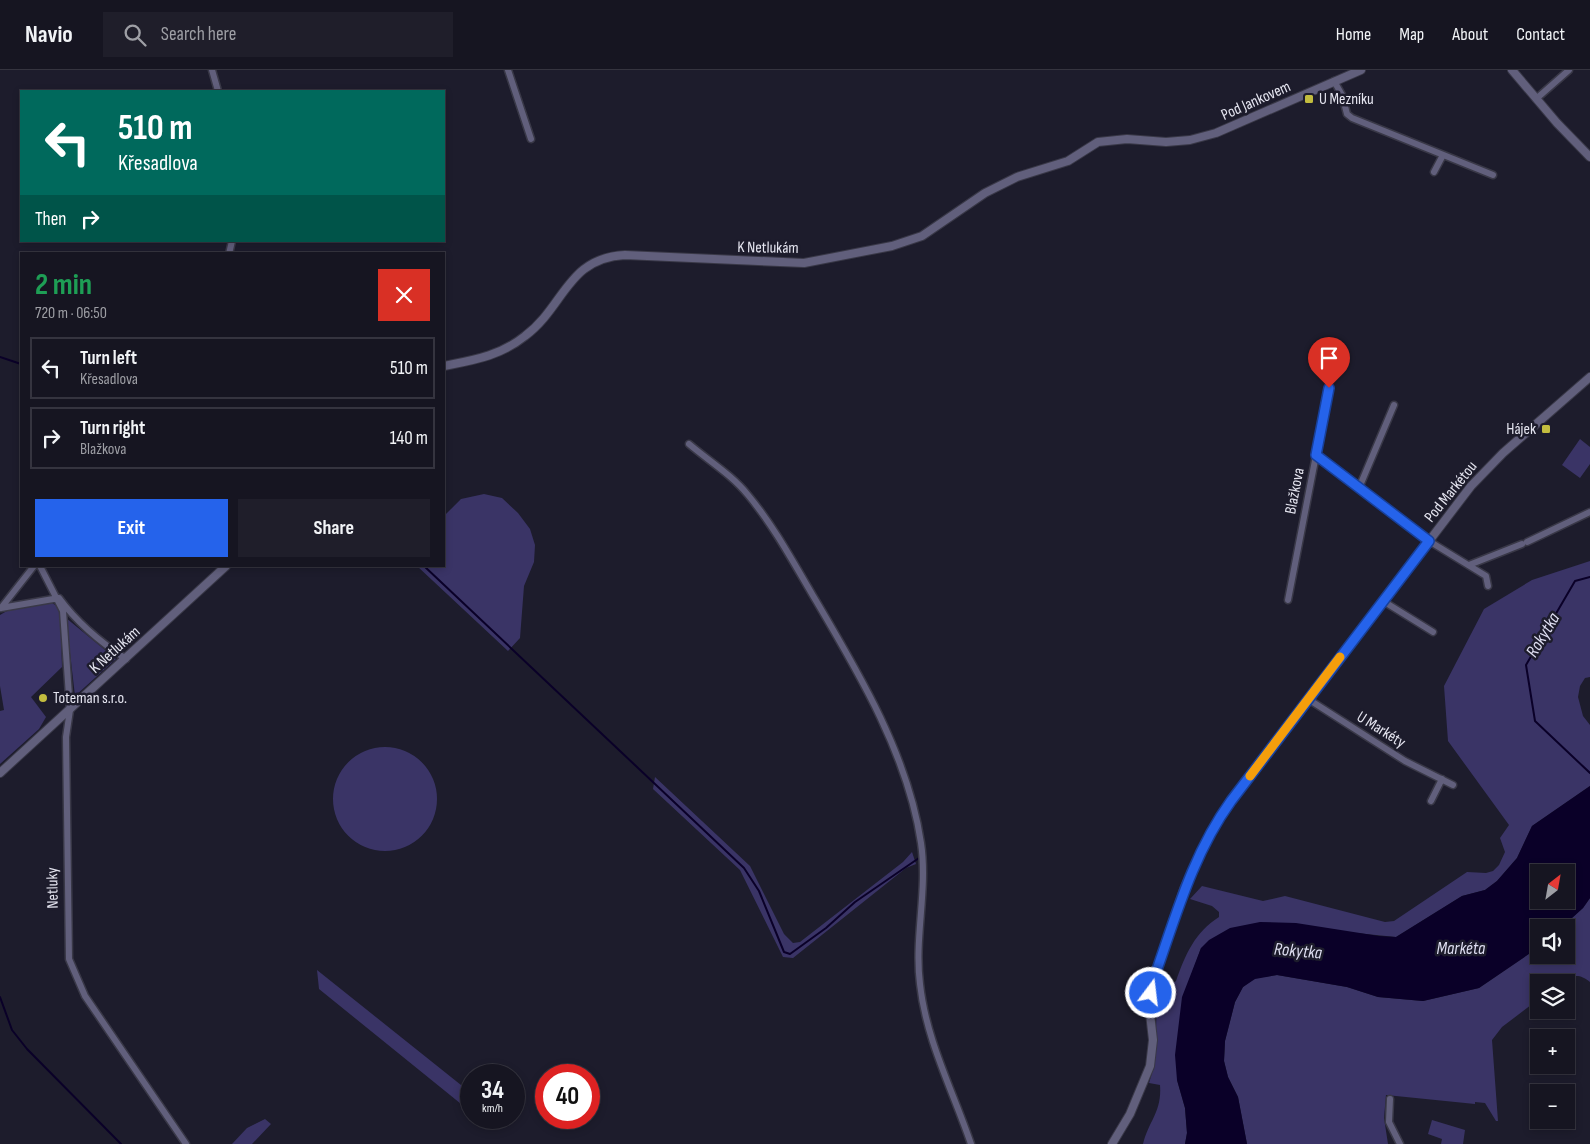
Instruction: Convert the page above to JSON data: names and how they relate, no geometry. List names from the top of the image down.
{
  "streets": {
    "street": [
      "Pod Jankovem",
      "K Netlukám",
      "Blažkova",
      "Pod Markétou",
      "U Markéty",
      "Netluky"
    ]
  },
  "crossings": [
    ["Pod Jankovem", "K Netlukám"],
    ["K Netlukám", "Netluky"],
    ["Pod Markétou", "U Markéty"]
  ],
  "water": ["Rokytka", "Markéta"],
  "places": {
    "transit": ["U Mezníku", "Hájek"],
    "other": ["Toteman s.r.o."]
  },
  "north": "top right",
  "page": {
    "header": "Navio",
    "search": "Search here",
    "nav": [
      "Home",
      "Map",
      "About",
      "Contact"
    ],
    "turn": ["510 m", "Křesadlova"],
    "then": "Then",
    "heading": ["2 min", "720 m · 06:50"],
    "list": [
      {
        "name": "Turn left",
        "note": "Křesadlova",
        "value": "510 m"
      },
      {
        "name": "Turn right",
        "note": "Blažkova",
        "value": "140 m"
      }
    ],
    "buttons": ["Exit", "Share"],
    "map_buttons": ["+", "−"],
    "speed": "34 km/h",
    "limit": "40"
  }
}
